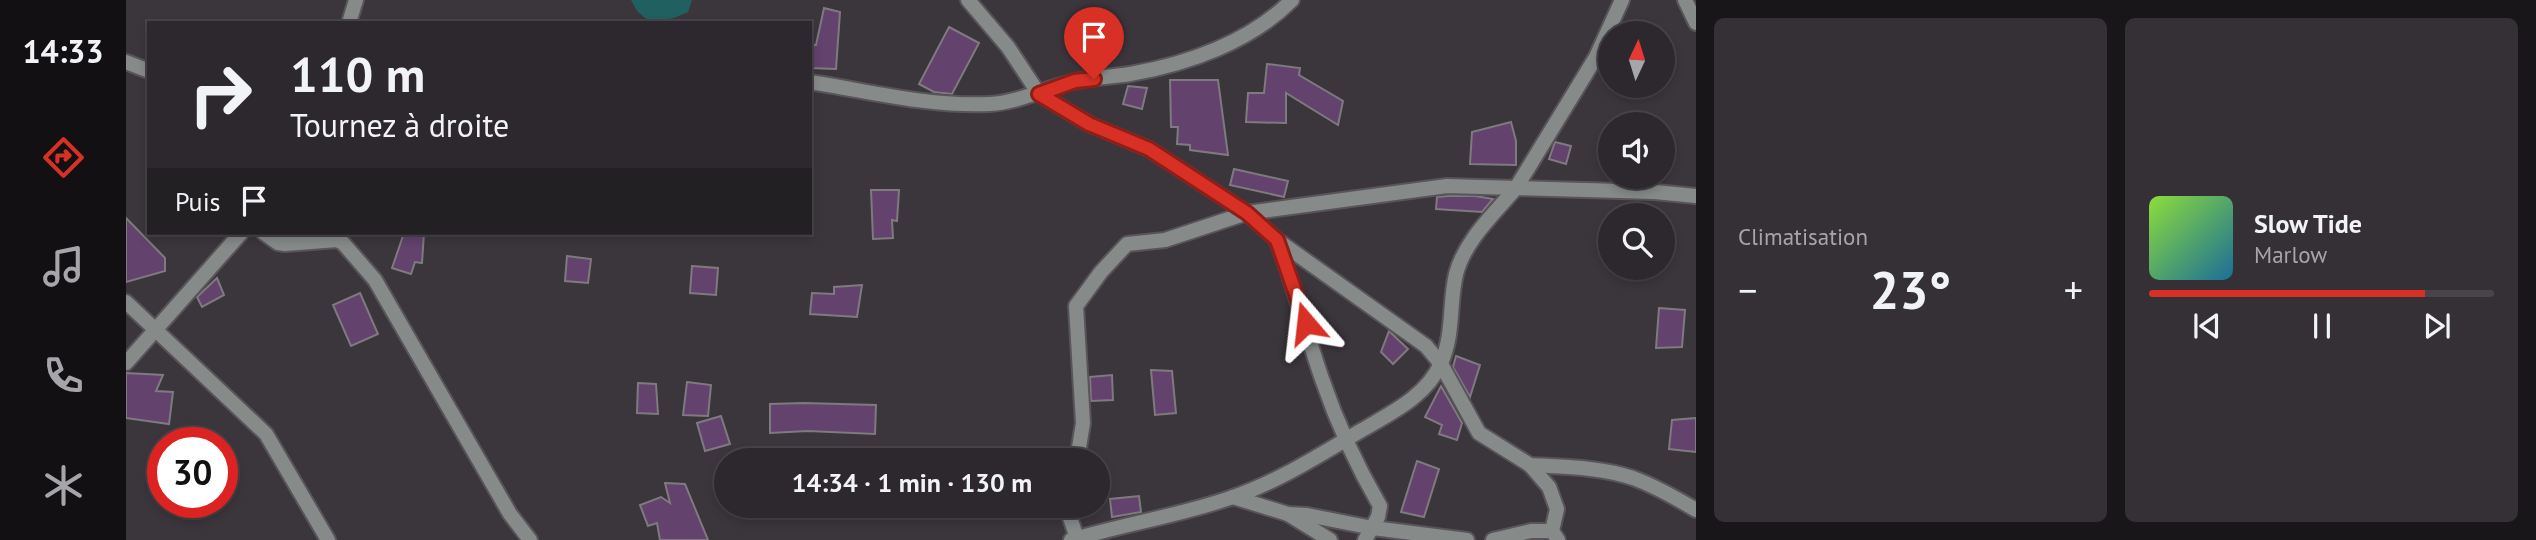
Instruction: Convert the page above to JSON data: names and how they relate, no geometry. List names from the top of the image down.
{
  "north": "top",
  "page": {
    "tabs": "14:33",
    "tile": "Climatisation",
    "turn": ["110 m", "Tournez à droite"],
    "then": "Puis",
    "song": ["Slow Tide", "Marlow"],
    "heat": ["−", "23°", "+"],
    "limit": "30",
    "trip": "14:34 · 1 min · 130 m"
  }
}
